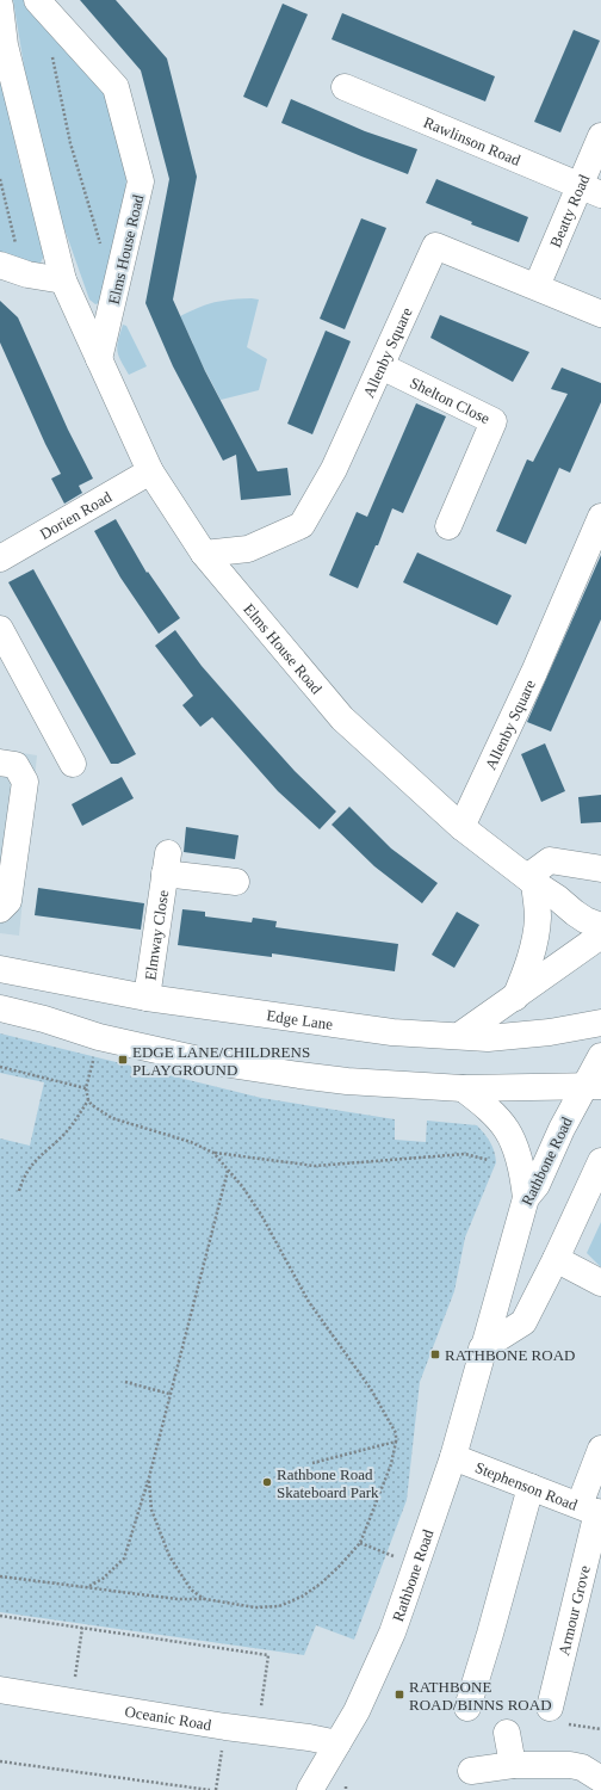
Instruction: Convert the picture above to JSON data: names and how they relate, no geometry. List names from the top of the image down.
{
  "streets": {
    "main road": [
      "Rawlinson Road",
      "Beatty Road",
      "Elms House Road",
      "Allenby Square",
      "Shelton Close",
      "Dorien Road",
      "Elmway Close",
      "Edge Lane",
      "Rathbone Road",
      "Stephenson Road",
      "Armour Grove",
      "Oceanic Road"
    ]
  },
  "crossings": [
    ["Rawlinson Road", "Beatty Road"],
    ["Beatty Road", "Allenby Square"],
    ["Elms House Road", "Allenby Square"],
    ["Elms House Road", "Dorien Road"],
    ["Allenby Square", "Shelton Close"],
    ["Elmway Close", "Edge Lane"],
    ["Rathbone Road", "Stephenson Road"],
    ["Rathbone Road", "Oceanic Road"],
    ["Stephenson Road", "Armour Grove"]
  ],
  "places": {
    "transit": ["EDGE LANE/CHILDRENS PLAYGROUND", "RATHBONE ROAD", "RATHBONE ROAD/BINNS ROAD"],
    "other": ["Rathbone Road Skateboard Park"]
  }
}
